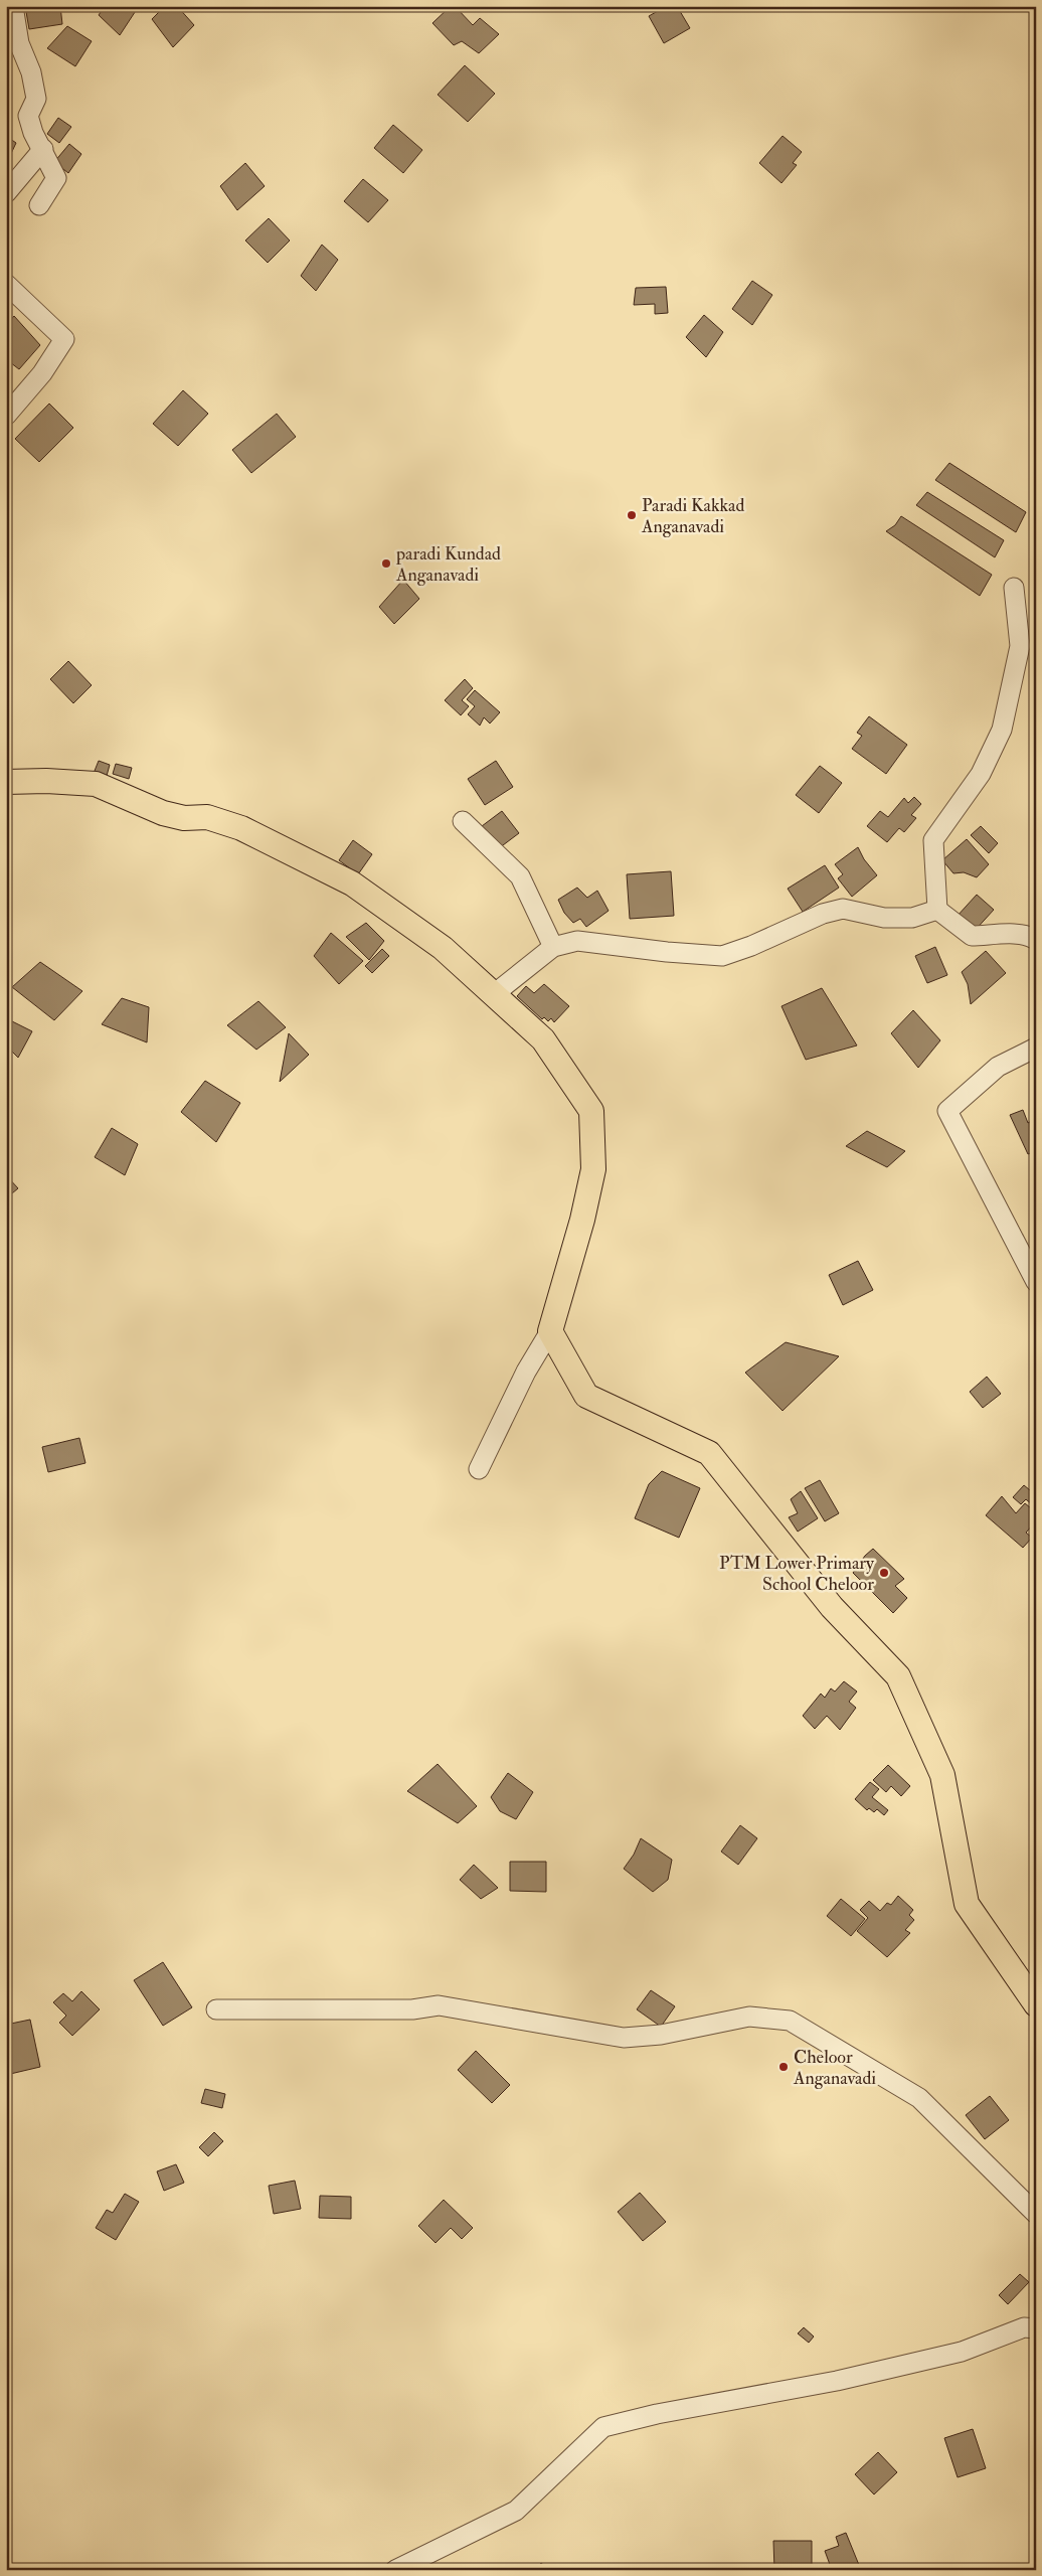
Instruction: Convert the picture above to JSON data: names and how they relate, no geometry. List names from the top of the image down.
{
  "places": [
    "Paradi Kakkad Anganavadi",
    "paradi Kundad Anganavadi",
    "PTM Lower Primary School Cheloor",
    "Cheloor Anganavadi"
  ]
}
